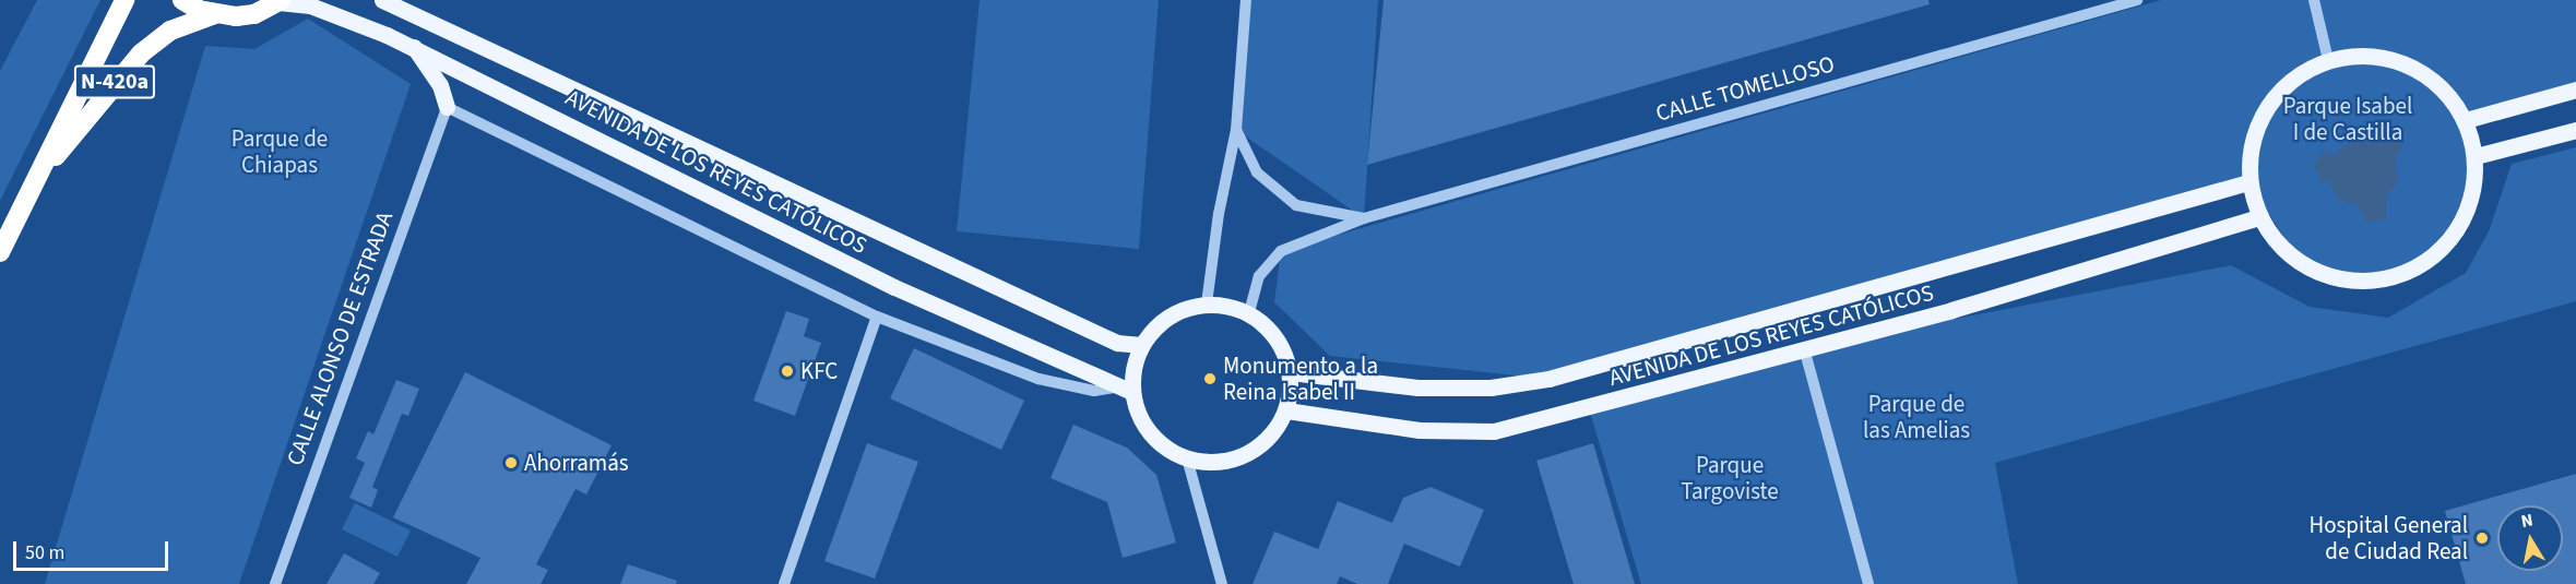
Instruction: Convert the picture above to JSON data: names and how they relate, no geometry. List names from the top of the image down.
{
  "streets": {
    "highway": ["N-420a"],
    "main road": ["AVENIDA DE LOS REYES CATÓLICOS"],
    "street": ["CALLE TOMELLOSO", "CALLE ALONSO DE ESTRADA"]
  },
  "crossings": [
    ["N-420a", "AVENIDA DE LOS REYES CATÓLICOS"],
    ["CALLE TOMELLOSO", "AVENIDA DE LOS REYES CATÓLICOS"]
  ],
  "parks": [
    "Parque Isabel I de Castilla",
    "Parque de Chiapas",
    "Parque de las Amelias",
    "Parque Targoviste"
  ],
  "places": [
    "KFC",
    "Monumento a la Reina Isabel II",
    "Ahorramás",
    "Hospital General de Ciudad Real"
  ],
  "scale_bar": "50 m",
  "north": "top"
}
